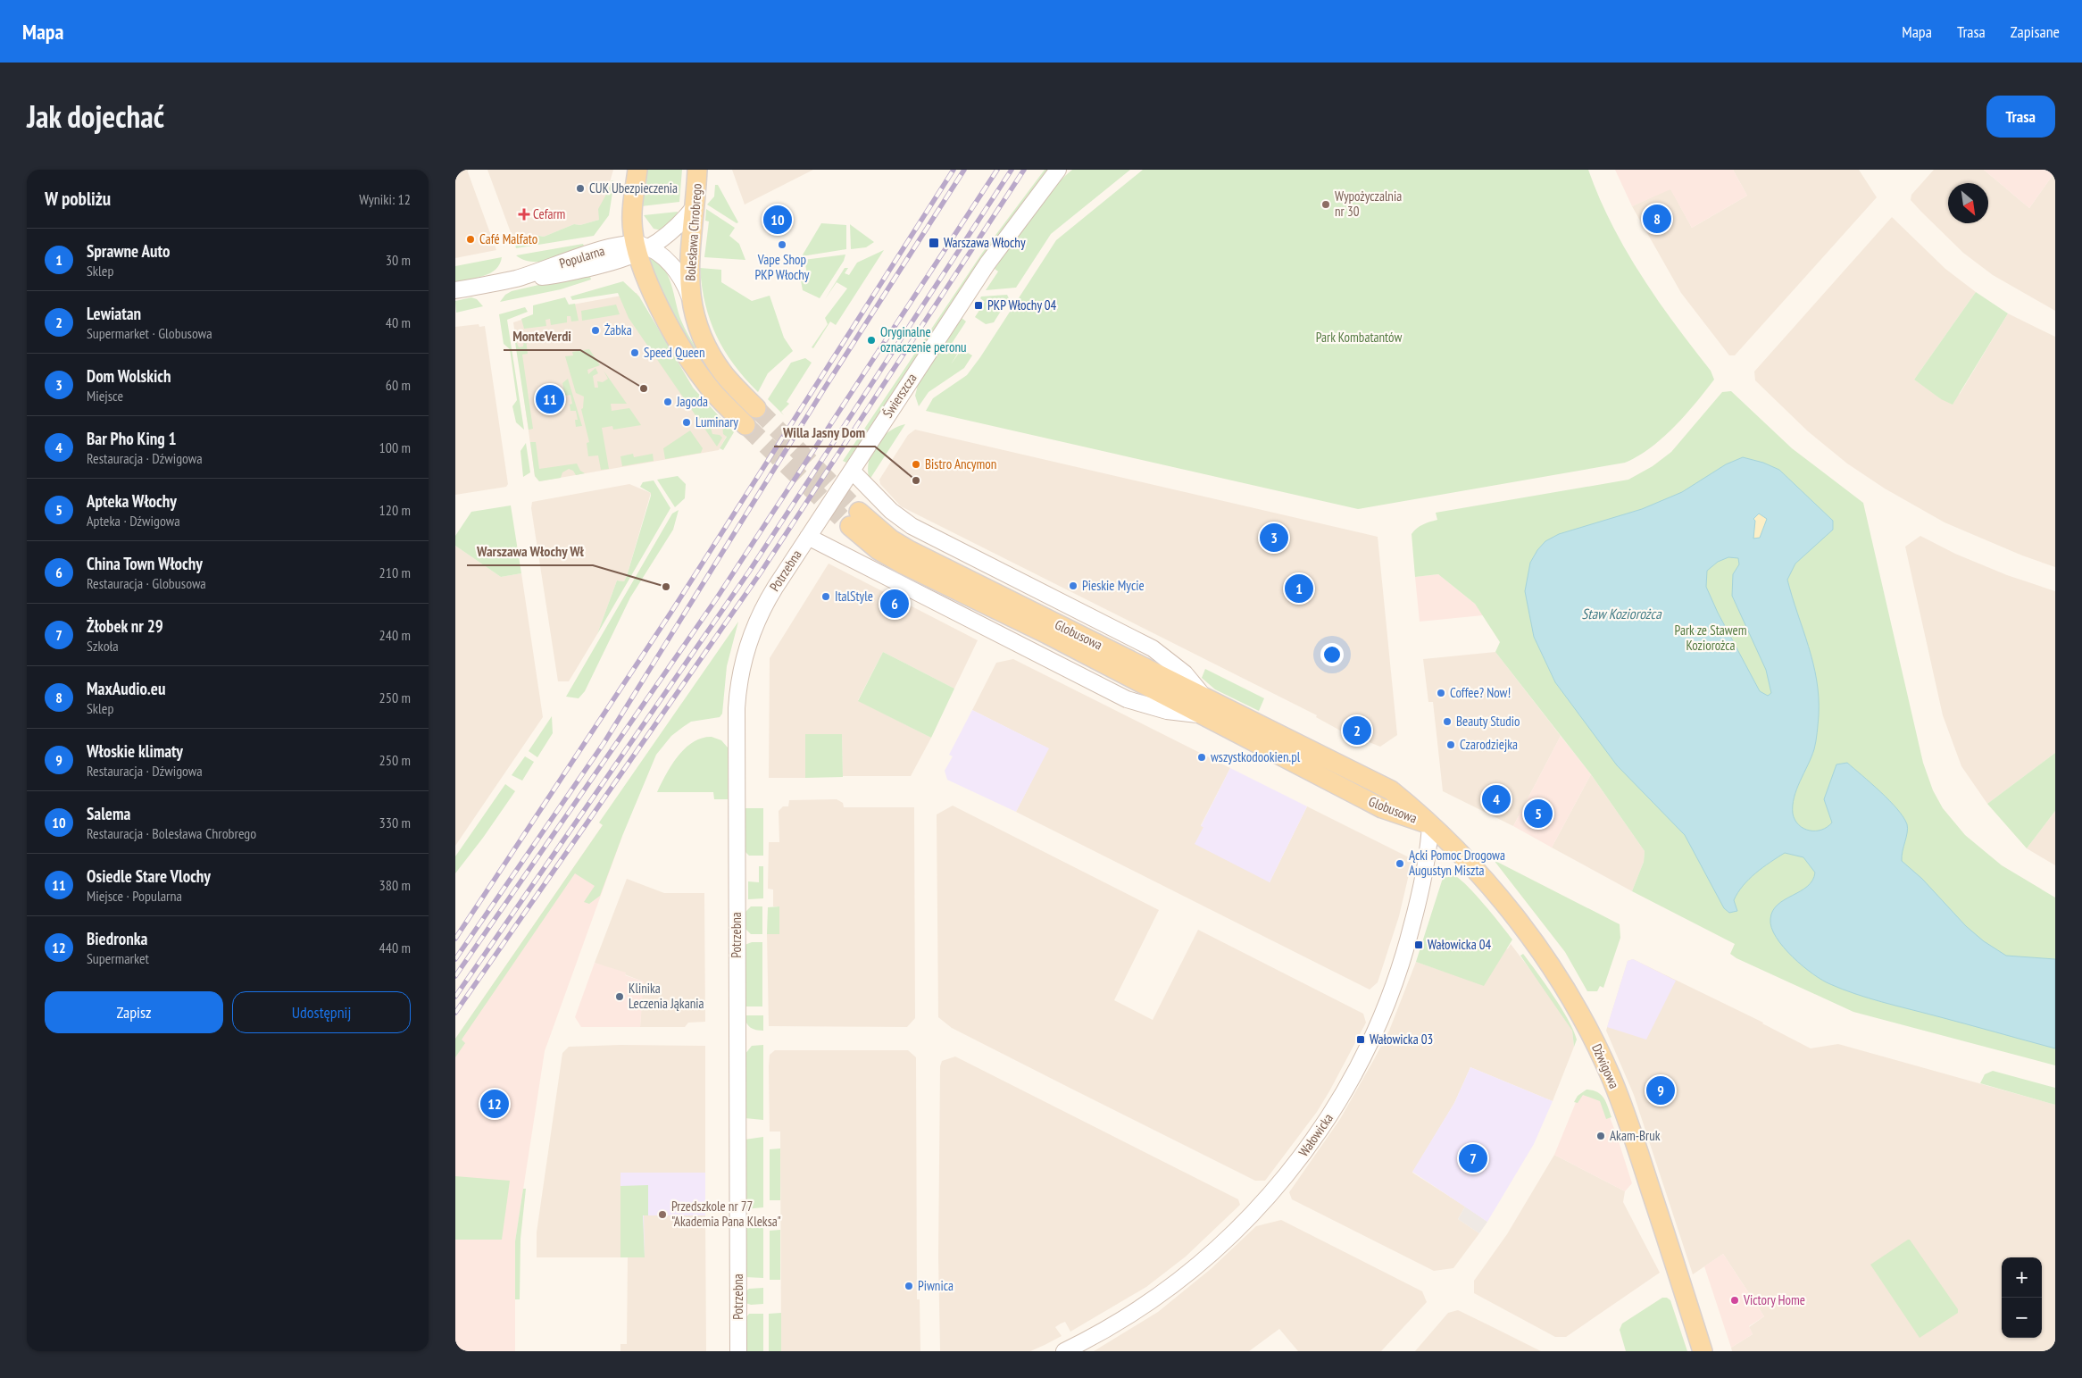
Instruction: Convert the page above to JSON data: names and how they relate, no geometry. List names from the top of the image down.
{
  "streets": {
    "main road": ["Bolesława Chrobrego", "Globusowa", "Dźwigowa"],
    "street": [
      "Popularna",
      "Świerszcza",
      "Potrzebna",
      "Wałowicka"
    ]
  },
  "crossings": [
    ["Bolesława Chrobrego", "Popularna"],
    ["Świerszcza", "Potrzebna"],
    ["Globusowa", "Dźwigowa"],
    ["Globusowa", "Wałowicka"],
    ["Dźwigowa", "Wałowicka"]
  ],
  "water": ["Staw Koziorożca"],
  "parks": ["Park Kombatantów", "Park ze Stawem Koziorożca"],
  "places": {
    "other": [
      "CUK Ubezpieczenia",
      "Wypożyczalnia nr 30",
      "Café Malfato",
      "Vape Shop PKP Włochy",
      "Żabka",
      "Oryginalne oznaczenie peronu",
      "Speed Queen",
      "MonteVerdi",
      "Jagoda",
      "Luminary",
      "Bistro Ancymon",
      "Willa Jasny Dom",
      "Pieskie Mycie",
      "Warszawa Włochy Wł",
      "ItalStyle",
      "Coffee? Now!",
      "Beauty Studio",
      "Czarodziejka",
      "wszystkodookien.pl",
      "Ącki Pomoc Drogowa Augustyn Miszta",
      "Klinika Leczenia Jąkania",
      "Akam-Bruk",
      "Przedszkole nr 77 \"Akademia Pana Kleksa\"",
      "Piwnica",
      "Victory Home"
    ],
    "health": ["Cefarm"],
    "transit": [
      "Warszawa Włochy",
      "PKP Włochy 04",
      "Wałowicka 04",
      "Wałowicka 03"
    ]
  },
  "north": "bottom right",
  "page": {
    "header": "Mapa",
    "nav": ["Mapa", "Trasa", "Zapisane"],
    "title": "Jak dojechać",
    "buttons": [
      "Trasa",
      ["Zapisz", "Udostępnij"]
    ],
    "heading": ["W pobliżu", "Wyniki: 12"],
    "pins": [
      "8",
      "10",
      "11",
      "3",
      "1",
      "6",
      "2",
      "4",
      "5",
      "9",
      "12",
      "7"
    ],
    "list": [
      {
        "mark": "1",
        "name": "Sprawne Auto",
        "note": "Sklep",
        "value": "30 m"
      },
      {
        "mark": "2",
        "name": "Lewiatan",
        "note": "Supermarket · Globusowa",
        "value": "40 m"
      },
      {
        "mark": "3",
        "name": "Dom Wolskich",
        "note": "Miejsce",
        "value": "60 m"
      },
      {
        "mark": "4",
        "name": "Bar Pho King 1",
        "note": "Restauracja · Dźwigowa",
        "value": "100 m"
      },
      {
        "mark": "5",
        "name": "Apteka Włochy",
        "note": "Apteka · Dźwigowa",
        "value": "120 m"
      },
      {
        "mark": "6",
        "name": "China Town Włochy",
        "note": "Restauracja · Globusowa",
        "value": "210 m"
      },
      {
        "mark": "7",
        "name": "Żłobek nr 29",
        "note": "Szkoła",
        "value": "240 m"
      },
      {
        "mark": "8",
        "name": "MaxAudio.eu",
        "note": "Sklep",
        "value": "250 m"
      },
      {
        "mark": "9",
        "name": "Włoskie klimaty",
        "note": "Restauracja · Dźwigowa",
        "value": "250 m"
      },
      {
        "mark": "10",
        "name": "Salema",
        "note": "Restauracja · Bolesława Chrobrego",
        "value": "330 m"
      },
      {
        "mark": "11",
        "name": "Osiedle Stare Vlochy",
        "note": "Miejsce · Popularna",
        "value": "380 m"
      },
      {
        "mark": "12",
        "name": "Biedronka",
        "note": "Supermarket",
        "value": "440 m"
      }
    ],
    "map_buttons": ["+", "−"]
  }
}
